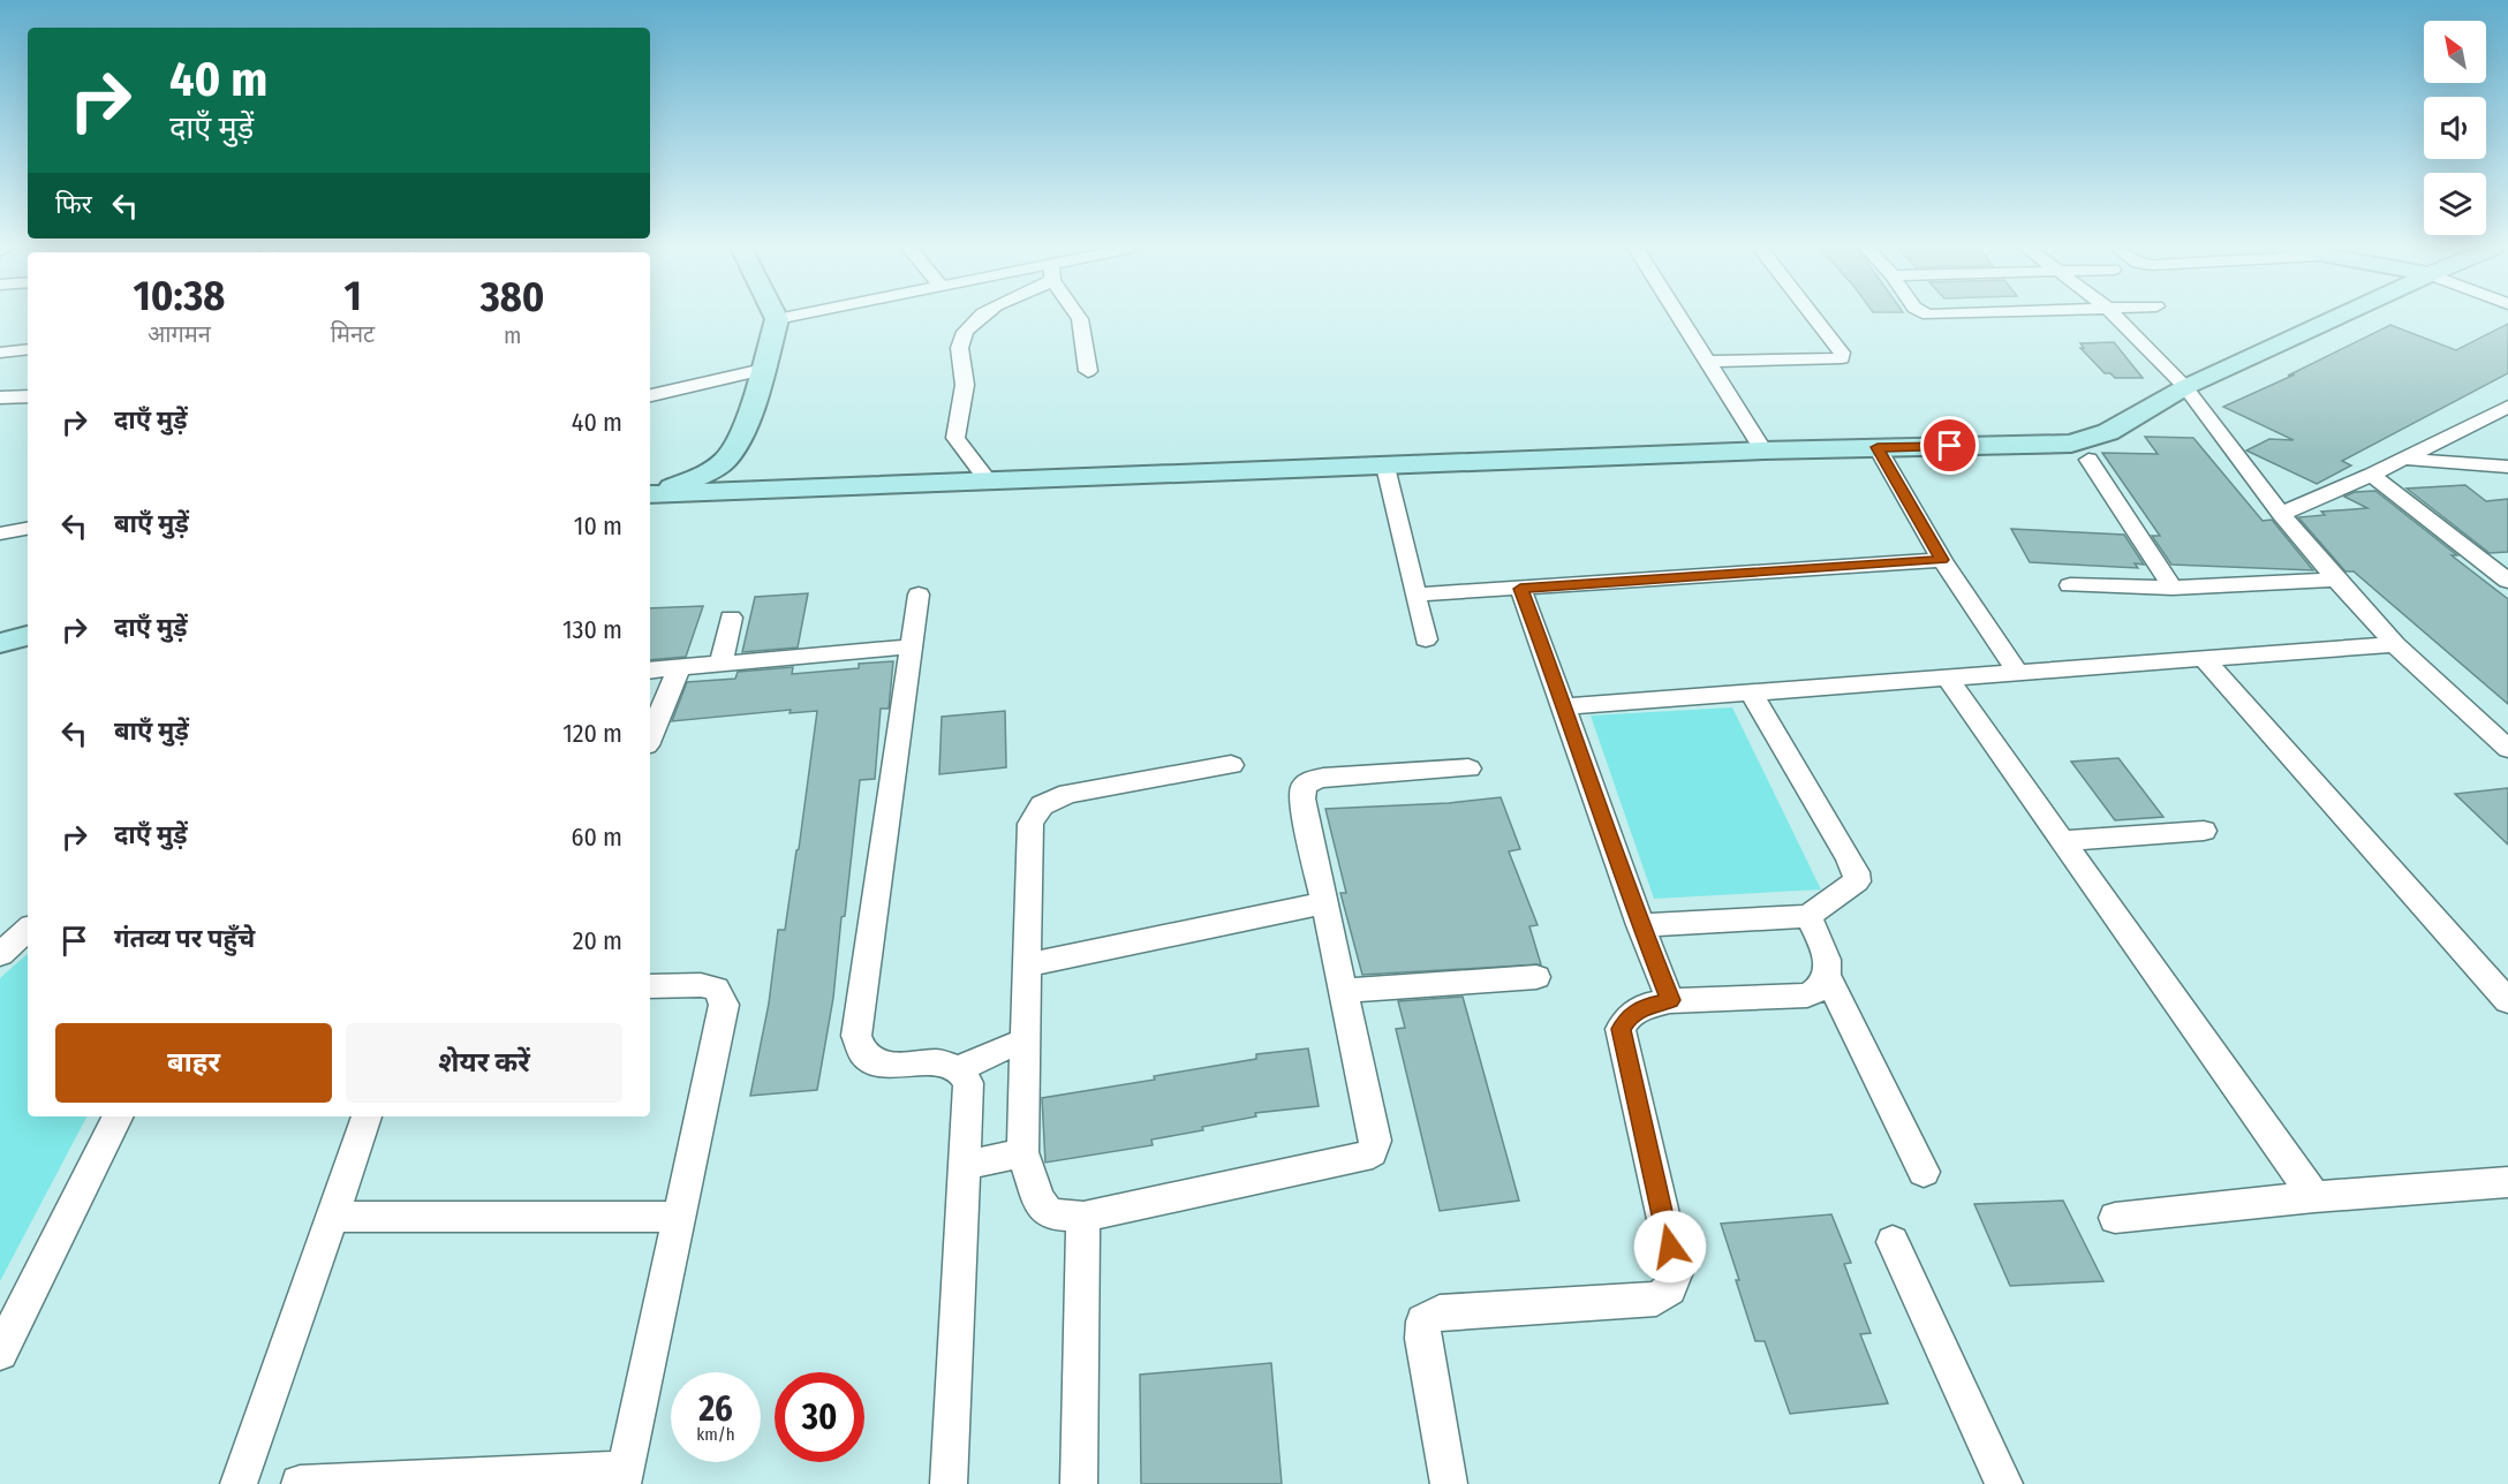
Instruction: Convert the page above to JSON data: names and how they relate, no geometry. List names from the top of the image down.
{
  "north": "top left",
  "page": {
    "turn": ["40 m", "दाएँ मुड़ें"],
    "then": "फिर",
    "eta": [
      "10:38",
      "आगमन",
      "1",
      "मिनट",
      "380",
      "m"
    ],
    "list": [
      {
        "name": "दाएँ मुड़ें",
        "value": "40 m"
      },
      {
        "name": "बाएँ मुड़ें",
        "value": "10 m"
      },
      {
        "name": "दाएँ मुड़ें",
        "value": "130 m"
      },
      {
        "name": "बाएँ मुड़ें",
        "value": "120 m"
      },
      {
        "name": "दाएँ मुड़ें",
        "value": "60 m"
      },
      {
        "name": "गंतव्य पर पहुँचे",
        "value": "20 m"
      }
    ],
    "buttons": ["बाहर", "शेयर करें"],
    "speed": "26 km/h",
    "limit": "30"
  }
}
